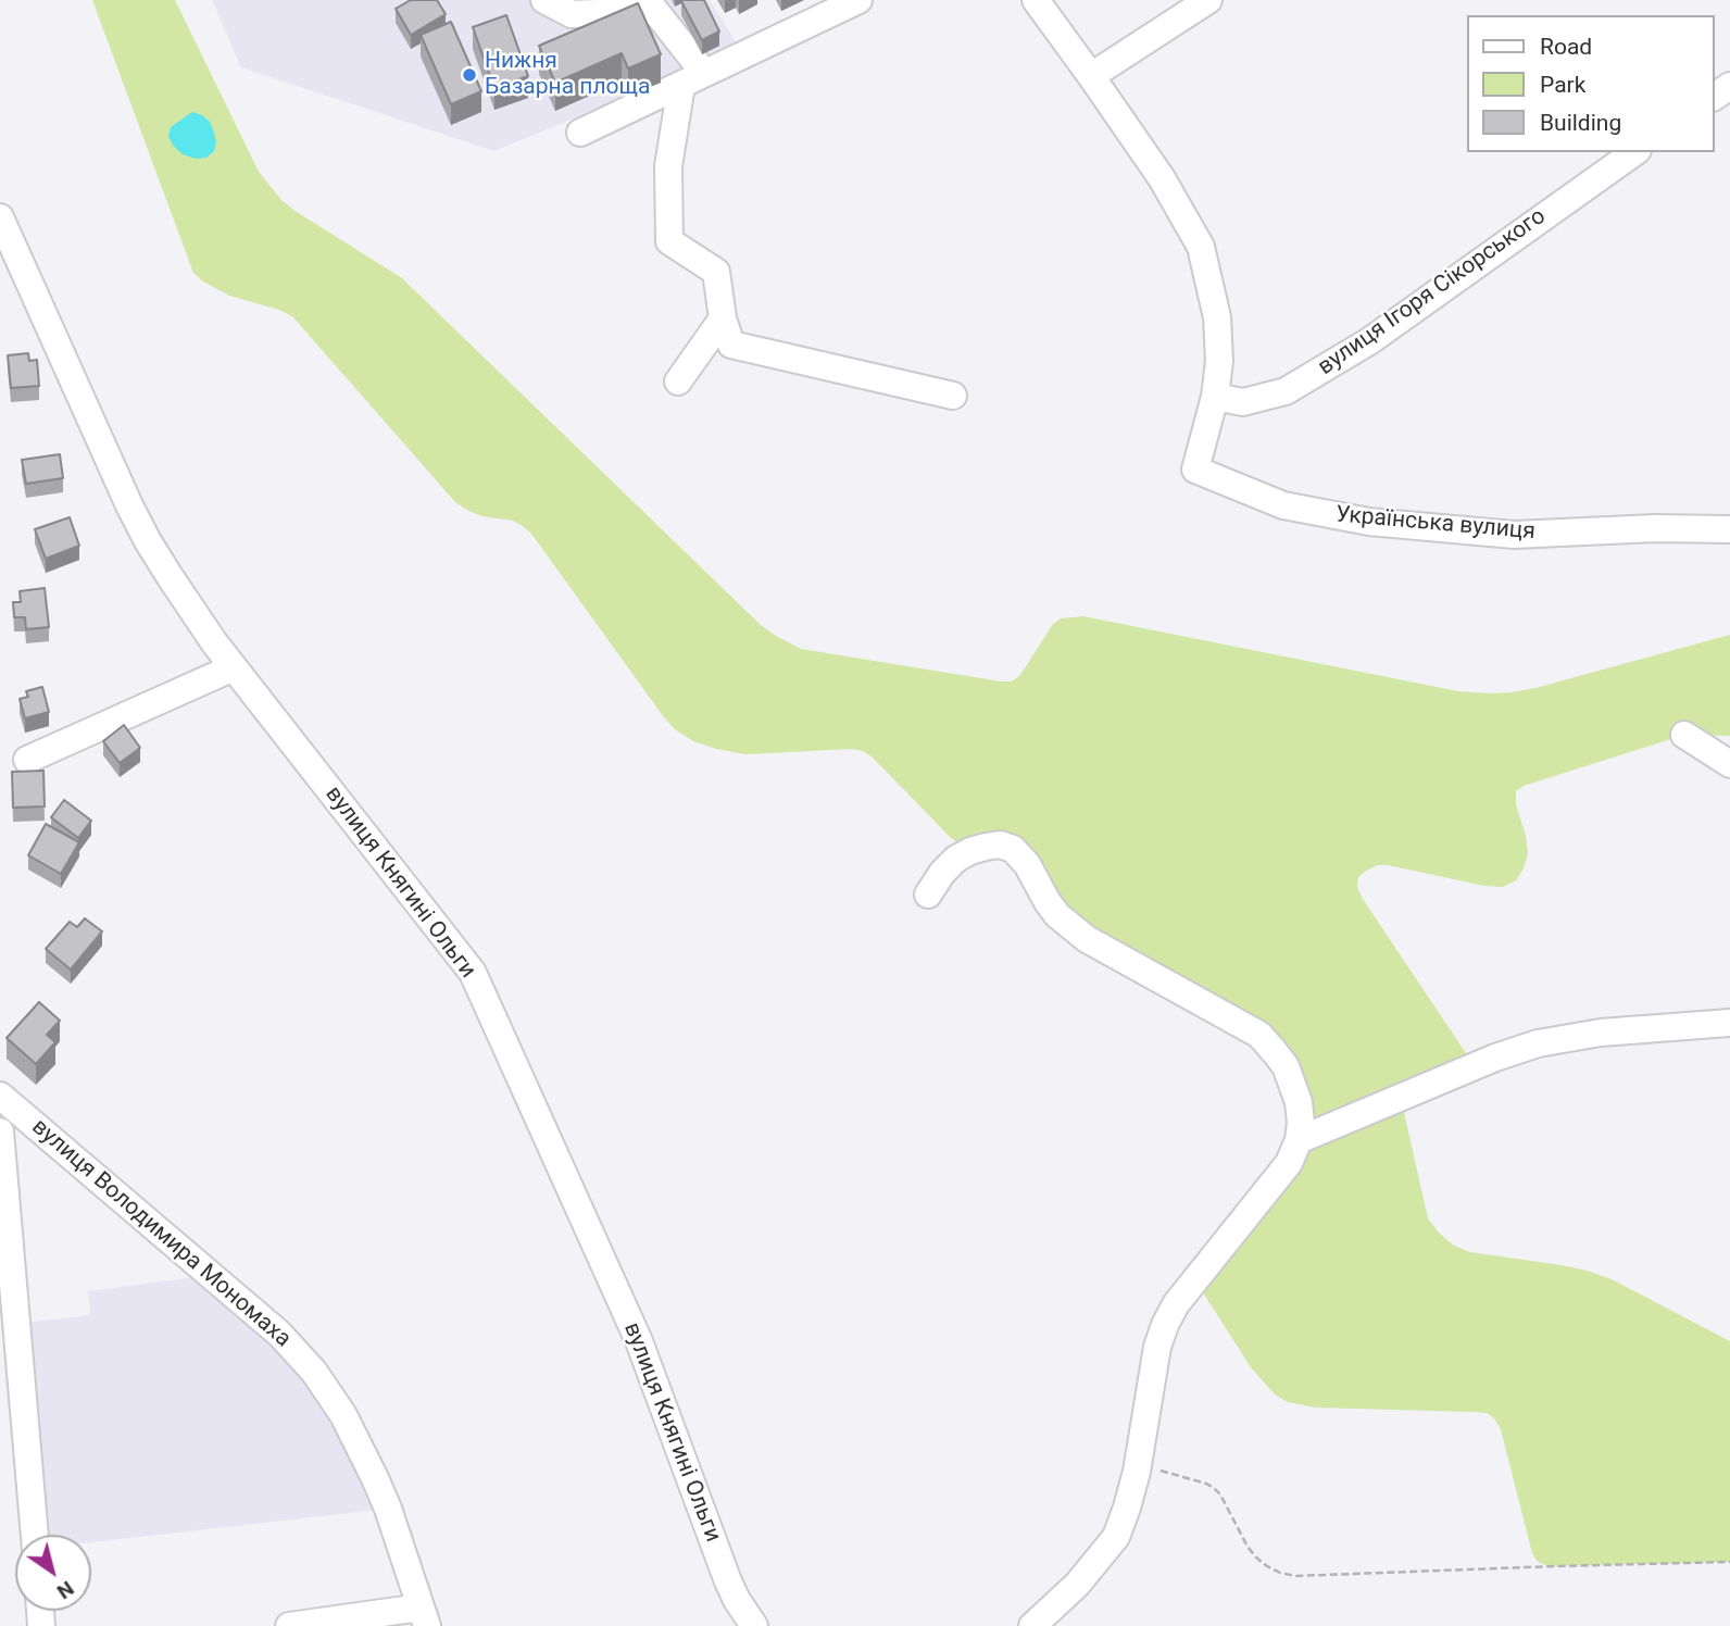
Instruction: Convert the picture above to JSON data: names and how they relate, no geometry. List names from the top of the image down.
{
  "streets": {
    "street": [
      "вулиця Ігоря Сікорського",
      "Українська вулиця",
      "вулиця Княгині Ольги",
      "вулиця Володимира Мономаха"
    ]
  },
  "crossings": [
    ["вулиця Ігоря Сікорського", "Українська вулиця"]
  ],
  "places": ["Нижня Базарна площа"],
  "legend": ["Road", "Park", "Building"],
  "north": "bottom right"
}
